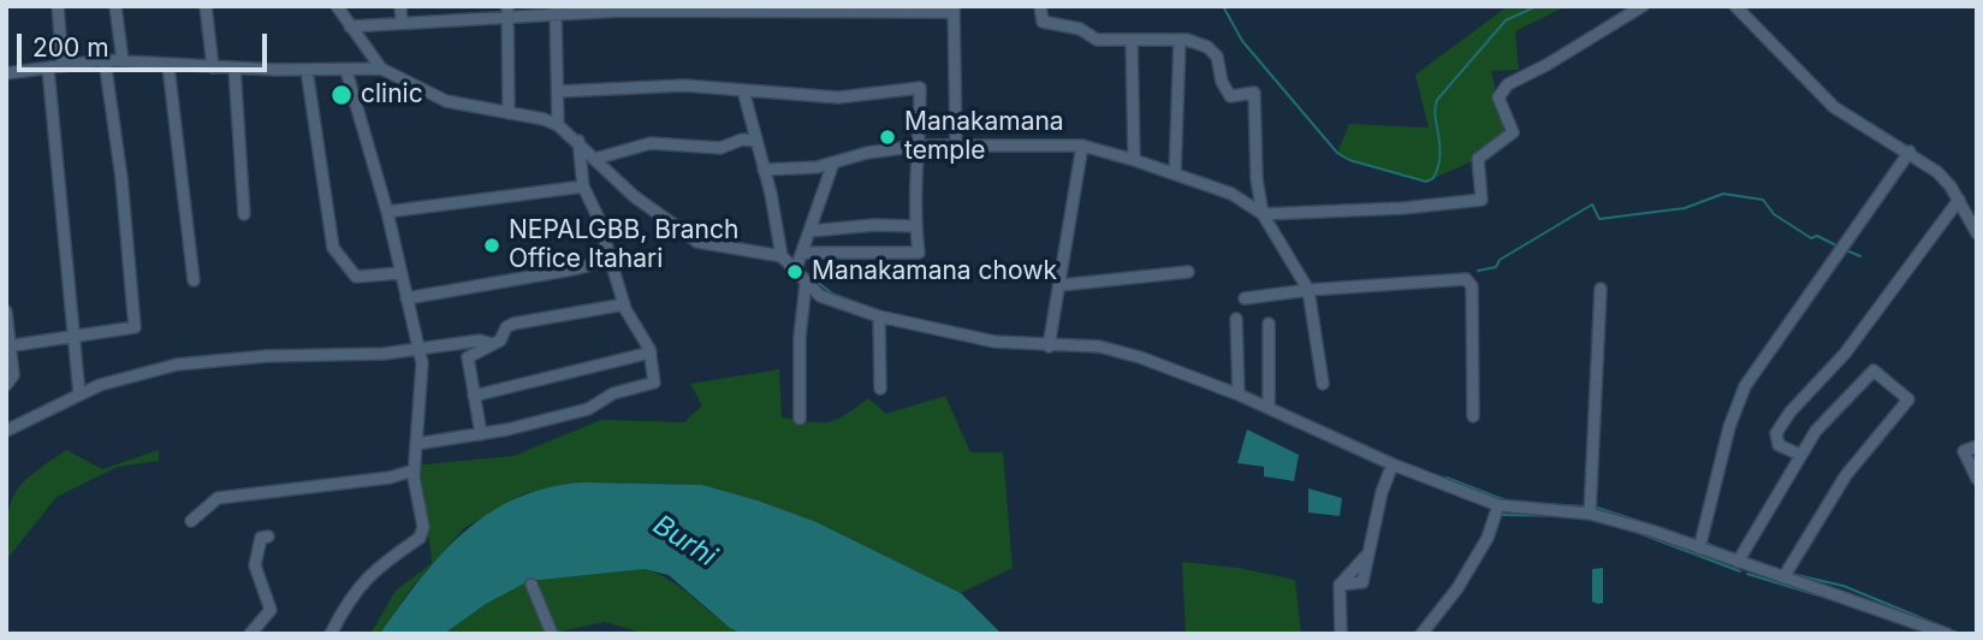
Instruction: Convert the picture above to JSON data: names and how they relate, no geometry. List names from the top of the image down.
{
  "water": ["Burhi"],
  "places": [
    "clinic",
    "Manakamana temple",
    "NEPALGBB, Branch Office Itahari",
    "Manakamana chowk"
  ],
  "scale_bar": "200 m"
}
